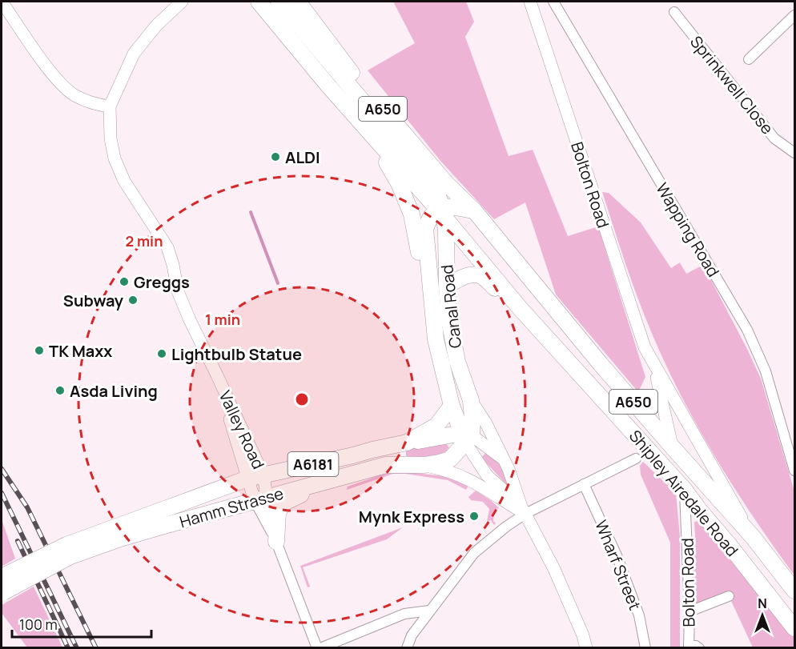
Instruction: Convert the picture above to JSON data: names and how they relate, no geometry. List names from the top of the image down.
{
  "streets": {
    "main road": [
      "A650",
      "Canal Road",
      "A6181",
      "Shipley Airedale Road",
      "Hamm Strasse"
    ],
    "street": [
      "Sprinkwell Close",
      "Bolton Road",
      "Wapping Road",
      "Valley Road",
      "Wharf Street"
    ]
  },
  "crossings": [
    ["A650", "Canal Road"],
    ["A650", "Shipley Airedale Road"],
    ["Bolton Road", "Shipley Airedale Road"],
    ["Canal Road", "A6181"],
    ["Canal Road", "Shipley Airedale Road"],
    ["Canal Road", "Hamm Strasse"],
    ["Valley Road", "Hamm Strasse"],
    ["A6181", "Hamm Strasse"]
  ],
  "places": [
    "ALDI",
    "Greggs",
    "Subway",
    "TK Maxx",
    "Lightbulb Statue",
    "Asda Living",
    "Mynk Express"
  ],
  "scale_bar": "100 m",
  "north": "top",
  "rings": ["2 min", "1 min"]
}
